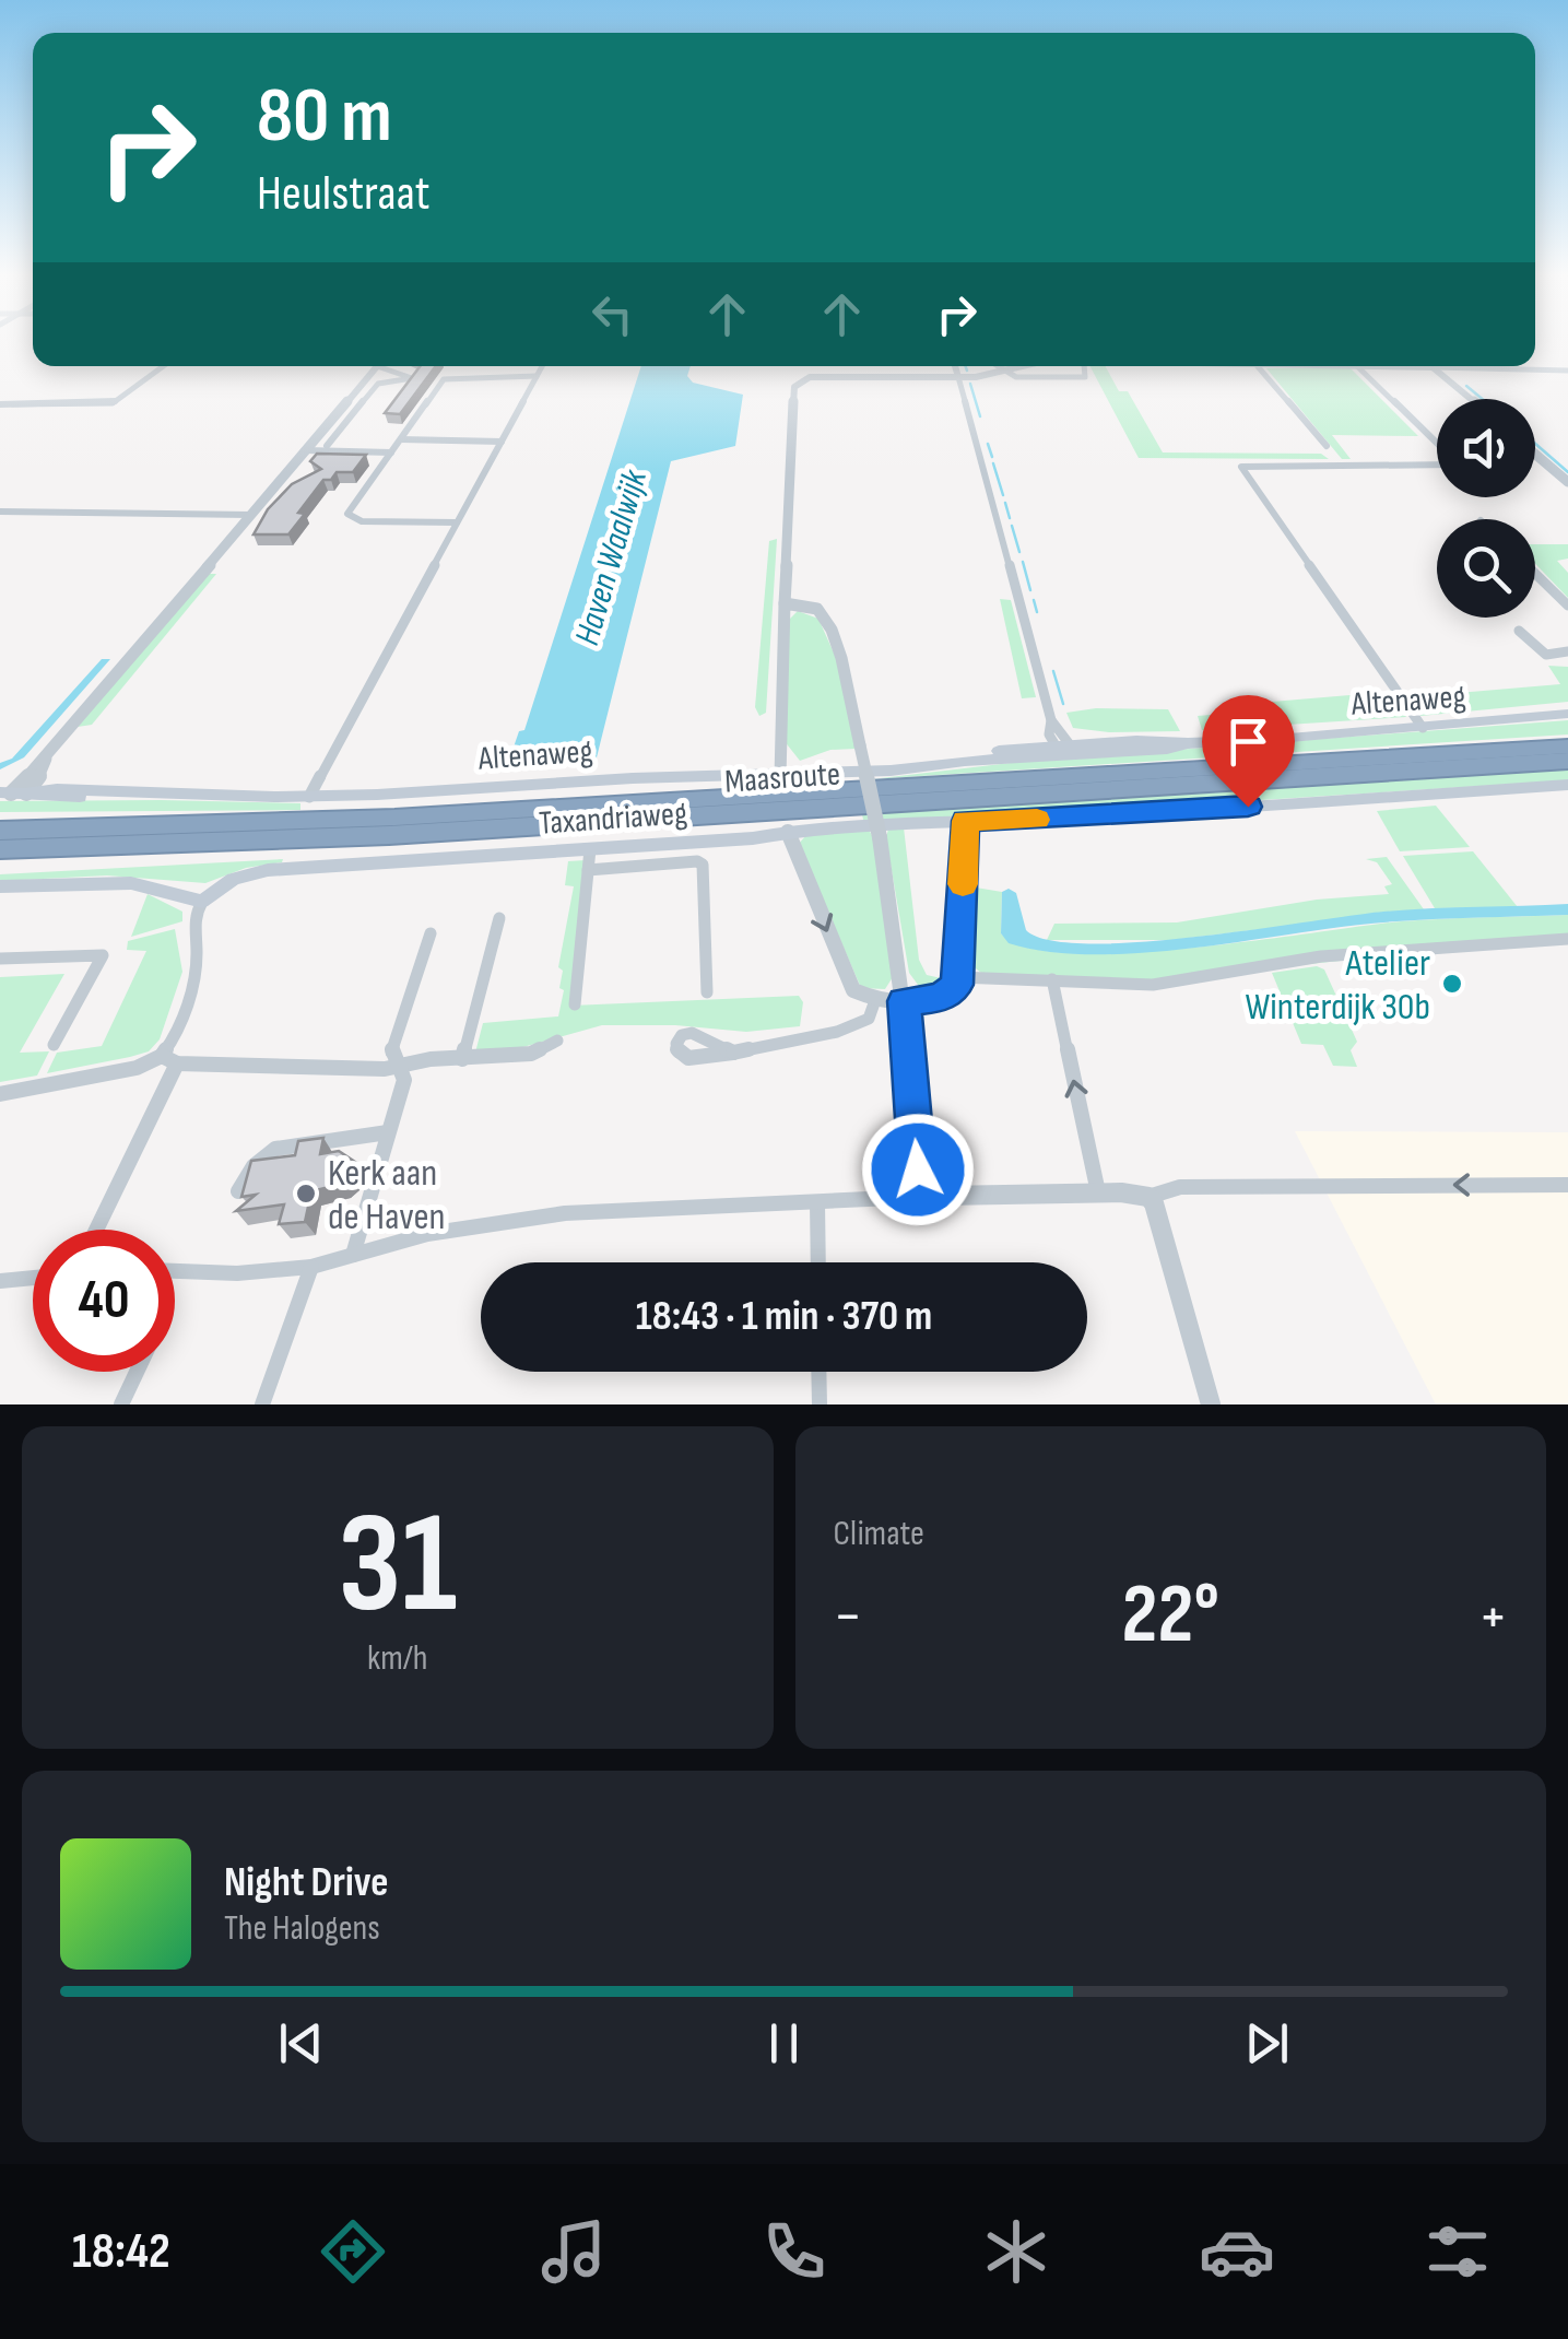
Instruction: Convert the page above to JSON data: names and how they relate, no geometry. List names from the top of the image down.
{
  "streets": {
    "highway": ["Maasroute"],
    "main road": ["Altenaweg", "Taxandriaweg"]
  },
  "water": ["Haven Waalwijk"],
  "places": ["Atelier Winterdijk 30b", "Kerk aan de Haven"],
  "page": {
    "turn": ["80 m", "Heulstraat"],
    "limit": "40",
    "trip": "18:43 · 1 min · 370 m",
    "tile": [
      ["31", "km/h"],
      "Climate"
    ],
    "heat": ["−", "22°", "+"],
    "song": ["Night Drive", "The Halogens"],
    "tabs": "18:42"
  }
}
